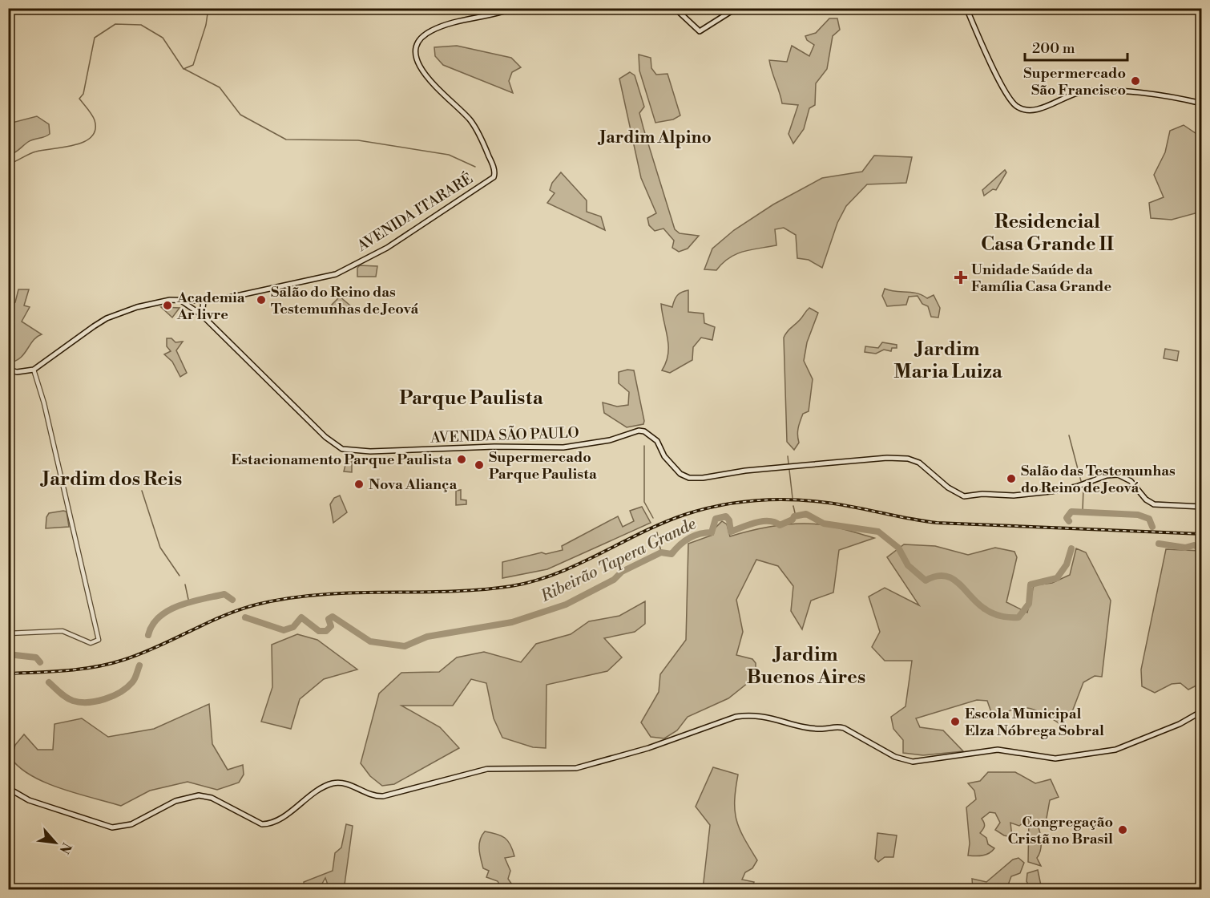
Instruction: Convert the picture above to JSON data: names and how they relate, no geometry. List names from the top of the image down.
{
  "streets": {
    "main road": ["AVENIDA ITARARÉ", "AVENIDA SÃO PAULO"]
  },
  "crossings": [
    ["AVENIDA ITARARÉ", "AVENIDA SÃO PAULO"]
  ],
  "districts": [
    "Jardim Alpino",
    "Residencial Casa Grande II",
    "Jardim Maria Luiza",
    "Parque Paulista",
    "Jardim dos Reis",
    "Jardim Buenos Aires"
  ],
  "water": ["Ribeirão Tapera Grande"],
  "places": {
    "other": [
      "Supermercado São Francisco",
      "Salão do Reino das Testemunhas de Jeová",
      "Academia Ar livre",
      "Estacionamento Parque Paulista",
      "Supermercado Parque Paulista",
      "Salão das Testemunhas do Reino de Jeová",
      "Nova Aliança",
      "Escola Municipal Elza Nóbrega Sobral",
      "Congregação Cristã no Brasil"
    ],
    "health": ["Unidade Saúde da Família Casa Grande"]
  },
  "scale_bar": "200 m",
  "north": "bottom right"
}
